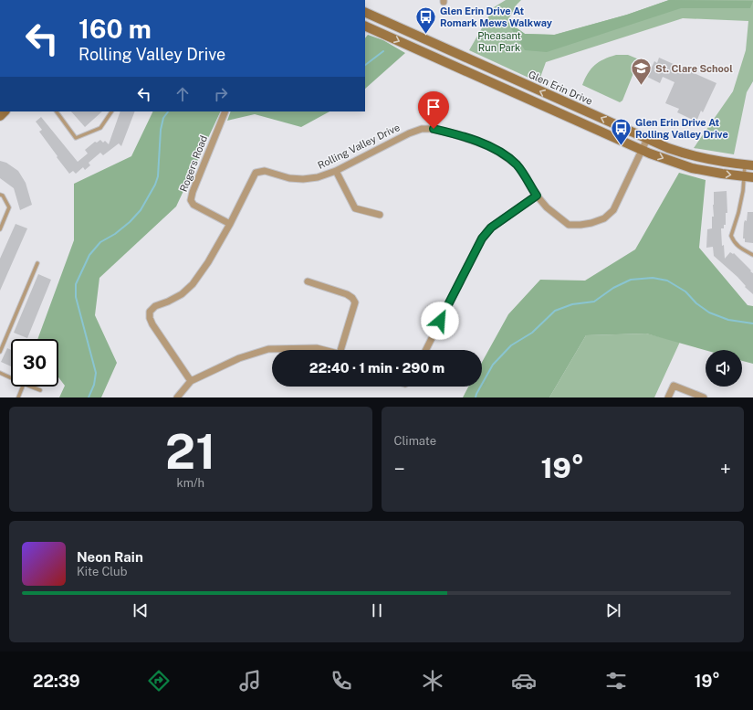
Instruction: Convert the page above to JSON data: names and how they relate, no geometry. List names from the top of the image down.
{
  "streets": {
    "street": ["Glen Erin Drive", "Rolling Valley Drive", "Rogers Road"]
  },
  "crossings": [
    ["Glen Erin Drive", "Rolling Valley Drive"],
    ["Rolling Valley Drive", "Rogers Road"]
  ],
  "parks": ["Pheasant Run Park"],
  "places": {
    "bus stop": ["Glen Erin Drive At Romark Mews Walkway", "Glen Erin Drive At Rolling Valley Drive"],
    "school or university": ["St. Clare School"]
  },
  "page": {
    "turn": ["160 m", "Rolling Valley Drive"],
    "limit": "30",
    "trip": "22:40 · 1 min · 290 m",
    "tile": [
      ["21", "km/h"],
      "Climate"
    ],
    "heat": ["−", "19°", "+"],
    "song": ["Neon Rain", "Kite Club"],
    "tabs": ["22:39", "19°"]
  }
}
